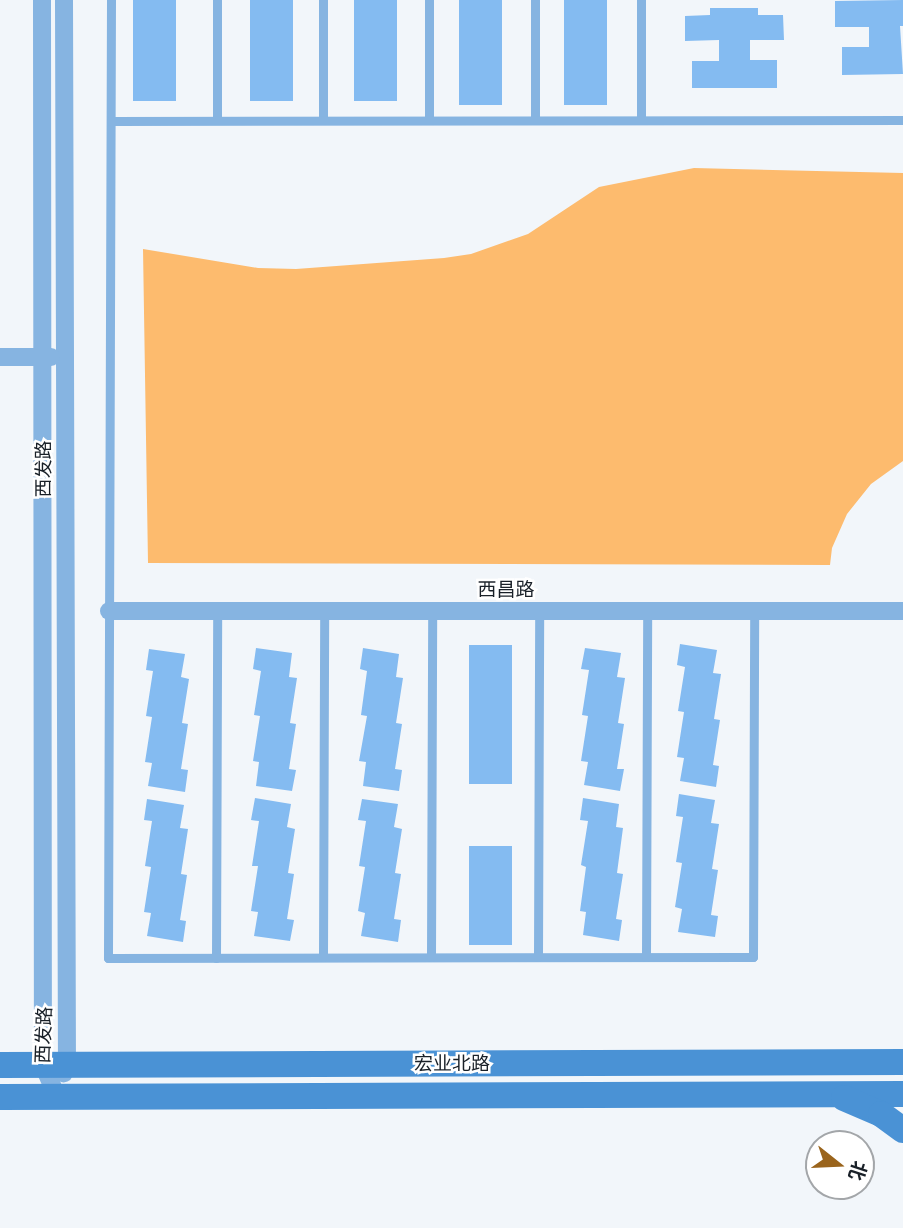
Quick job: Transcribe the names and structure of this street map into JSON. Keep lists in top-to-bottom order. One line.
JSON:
{"streets":{"main road":["宏业北路"],"street":["西发路","西昌路"]},"crossings":[["西发路","宏业北路"]],"north":"right"}
